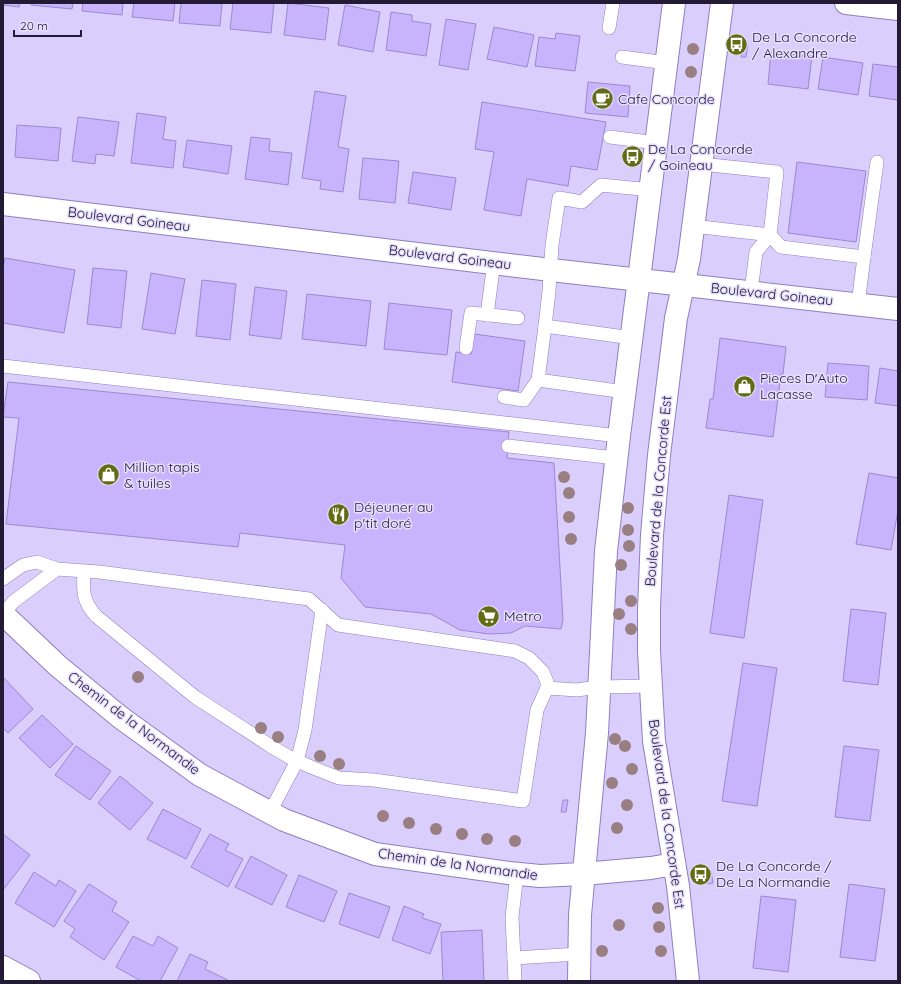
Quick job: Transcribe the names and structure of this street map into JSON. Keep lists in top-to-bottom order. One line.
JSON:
{"streets":{"street":["Boulevard Goineau","Boulevard de la Concorde Est","Chemin de la Normandie"]},"crossings":[["Boulevard Goineau","Boulevard de la Concorde Est"],["Boulevard de la Concorde Est","Chemin de la Normandie"]],"places":{"bus stop":["De La Concorde / Alexandre","De La Concorde / Goineau","De La Concorde / De La Normandie"],"cafe":["Cafe Concorde"],"shop":["Pieces D'Auto Lacasse","Million tapis & tuiles"],"restaurant":["Déjeuner au p'tit doré"],"supermarket":["Metro"]},"scale_bar":"20 m"}
